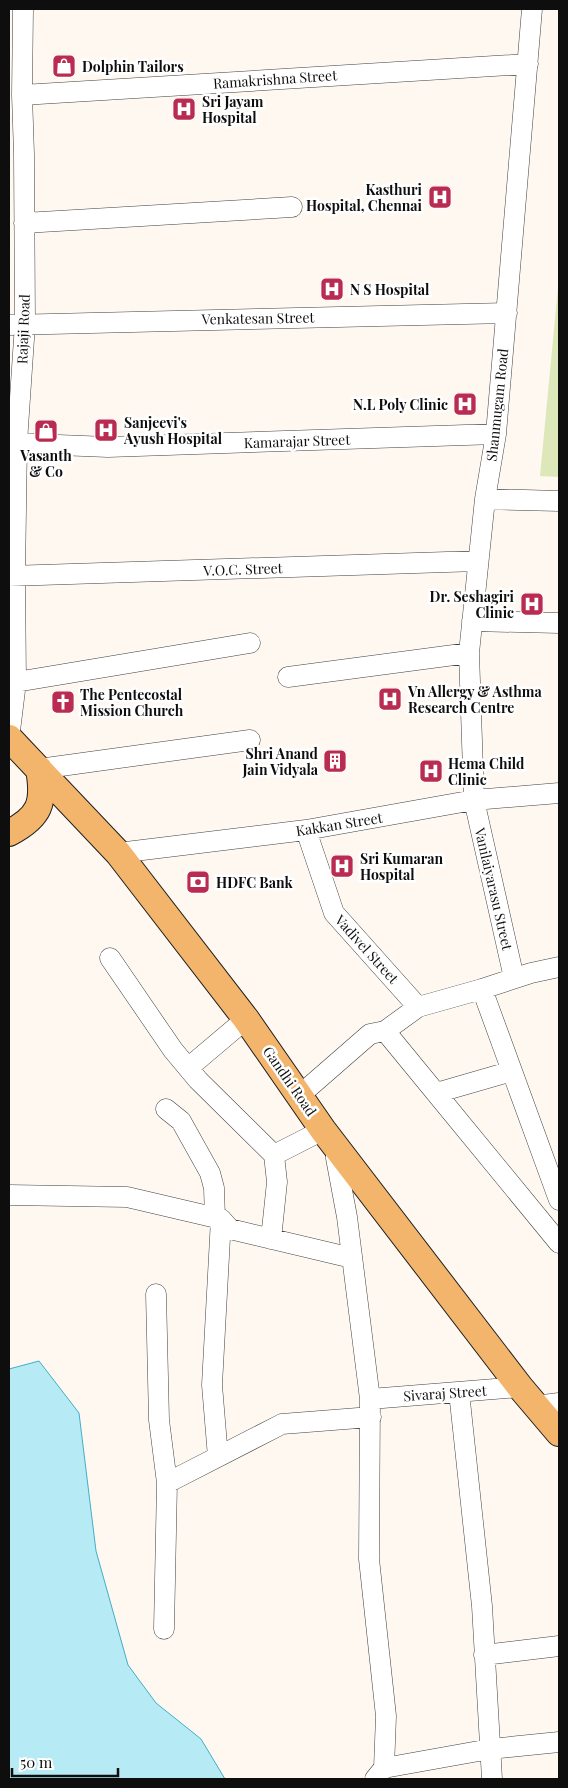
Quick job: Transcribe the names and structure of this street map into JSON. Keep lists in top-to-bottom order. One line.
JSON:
{"streets":{"main road":["Gandhi Road"],"street":["Ramakrishna Street","Venkatesan Street","Rajaji Road","Shanmugam Road","Kamarajar Street","V.O.C. Street","Kakkan Street","Vanilaiyarasu Street","Vadivel Street","Sivaraj Street"]},"crossings":[["Ramakrishna Street","Rajaji Road"],["Ramakrishna Street","Shanmugam Road"],["Venkatesan Street","Rajaji Road"],["Venkatesan Street","Shanmugam Road"],["Rajaji Road","Kamarajar Street"],["Rajaji Road","V.O.C. Street"],["Rajaji Road","Gandhi Road"],["Shanmugam Road","Kamarajar Street"],["Shanmugam Road","V.O.C. Street"],["Shanmugam Road","Kakkan Street"],["Shanmugam Road","Vanilaiyarasu Street"],["Kakkan Street","Vanilaiyarasu Street"],["Kakkan Street","Vadivel Street"],["Kakkan Street","Gandhi Road"],["Gandhi Road","Sivaraj Street"]],"places":{"shop":["Dolphin Tailors","Vasanth & Co"],"hospital":["Sri Jayam Hospital","Kasthuri Hospital, Chennai","N S Hospital","N.L Poly Clinic","Sanjeevi's Ayush Hospital","Dr. Seshagiri Clinic","Vn Allergy & Asthma Research Centre","Hema Child Clinic","Sri Kumaran Hospital"],"church":["The Pentecostal Mission Church"],"building":["Shri Anand Jain Vidyala"],"bank":["HDFC Bank"]},"scale_bar":"50 m"}
